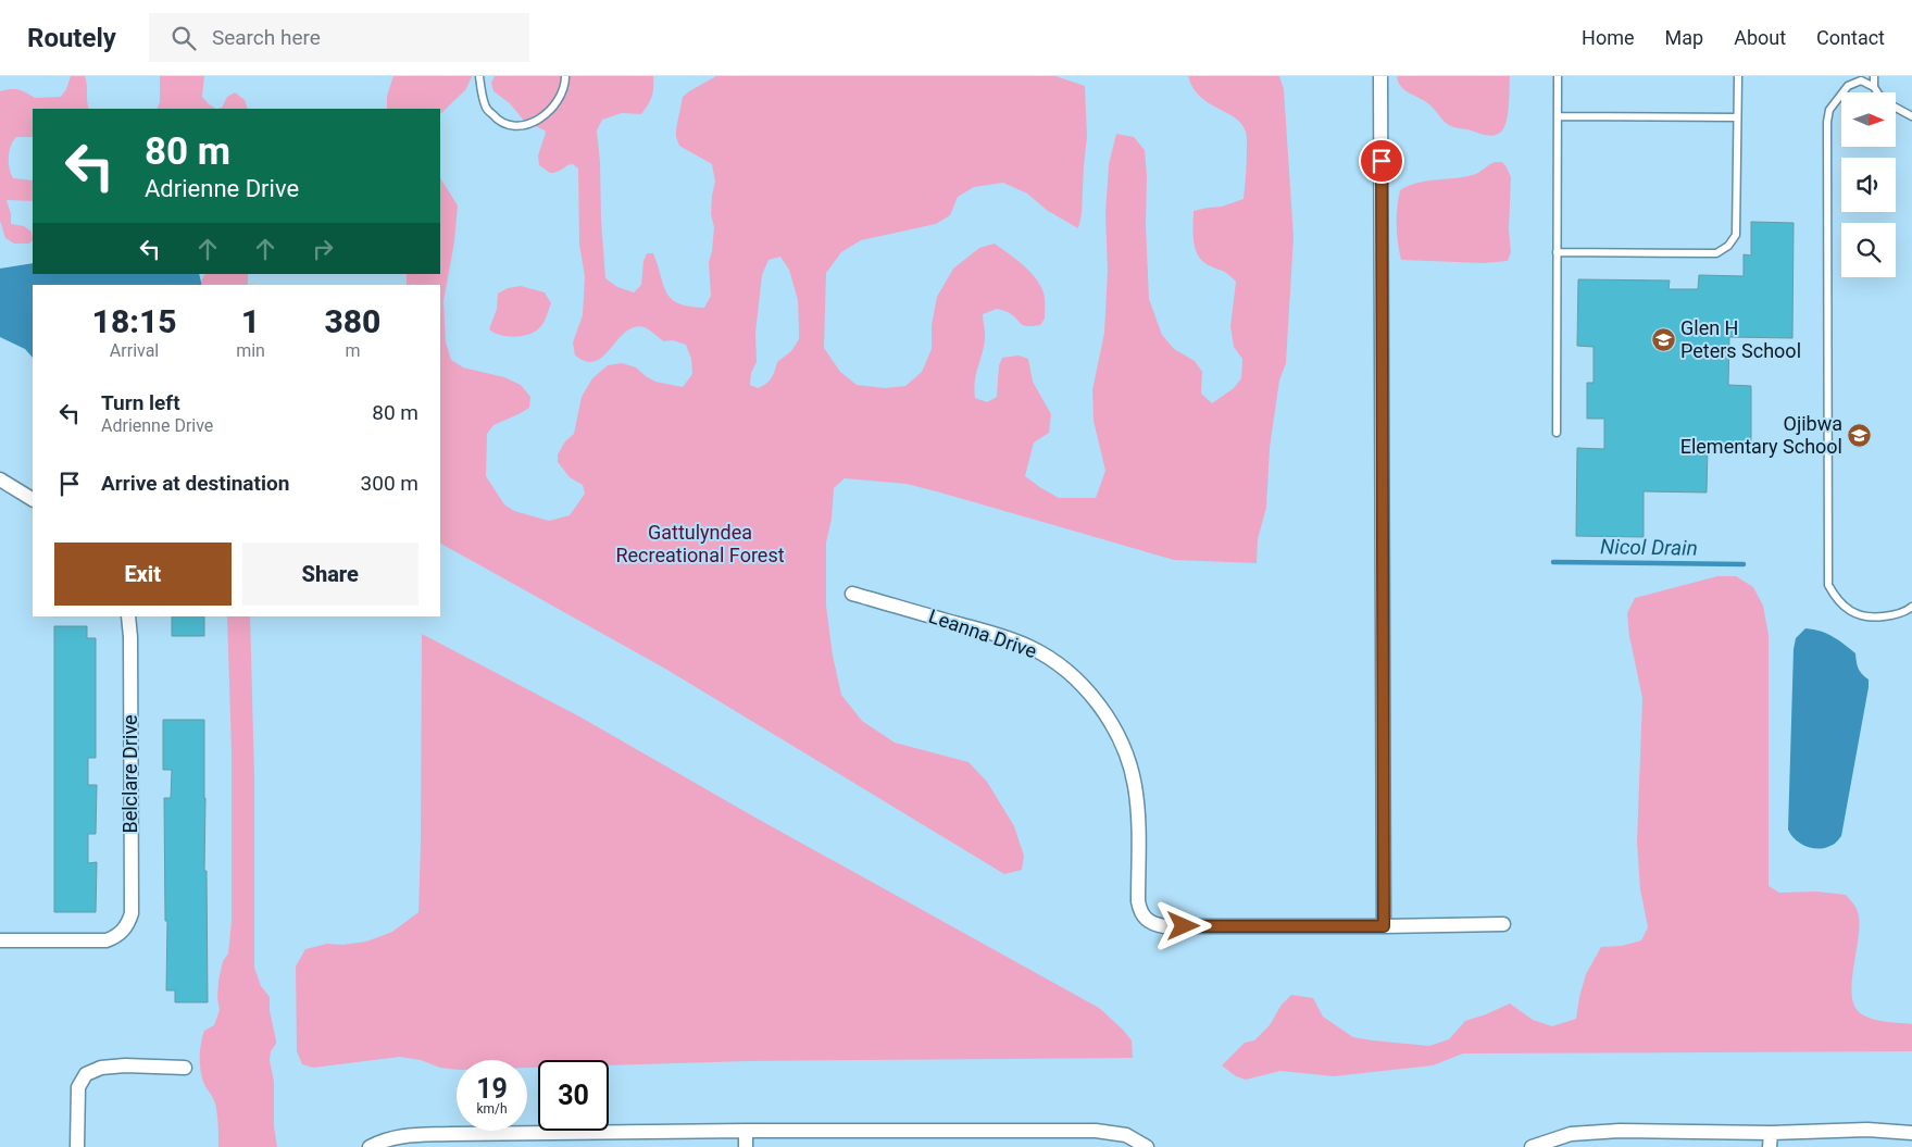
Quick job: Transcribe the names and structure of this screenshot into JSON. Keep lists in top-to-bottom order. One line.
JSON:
{"streets":{"street":["Leanna Drive","Belclare Drive"]},"water":["Nicol Drain"],"parks":["Gattulyndea Recreational Forest"],"places":{"school or university":["Glen H Peters School","Ojibwa Elementary School"]},"north":"right","page":{"header":"Routely","search":"Search here","nav":["Home","Map","About","Contact"],"turn":["80 m","Adrienne Drive"],"eta":["18:15","Arrival","1","min","380","m"],"list":[{"name":"Turn left","note":"Adrienne Drive","value":"80 m"},{"name":"Arrive at destination","value":"300 m"}],"buttons":["Exit","Share"],"speed":"19 km/h","limit":"30"}}
